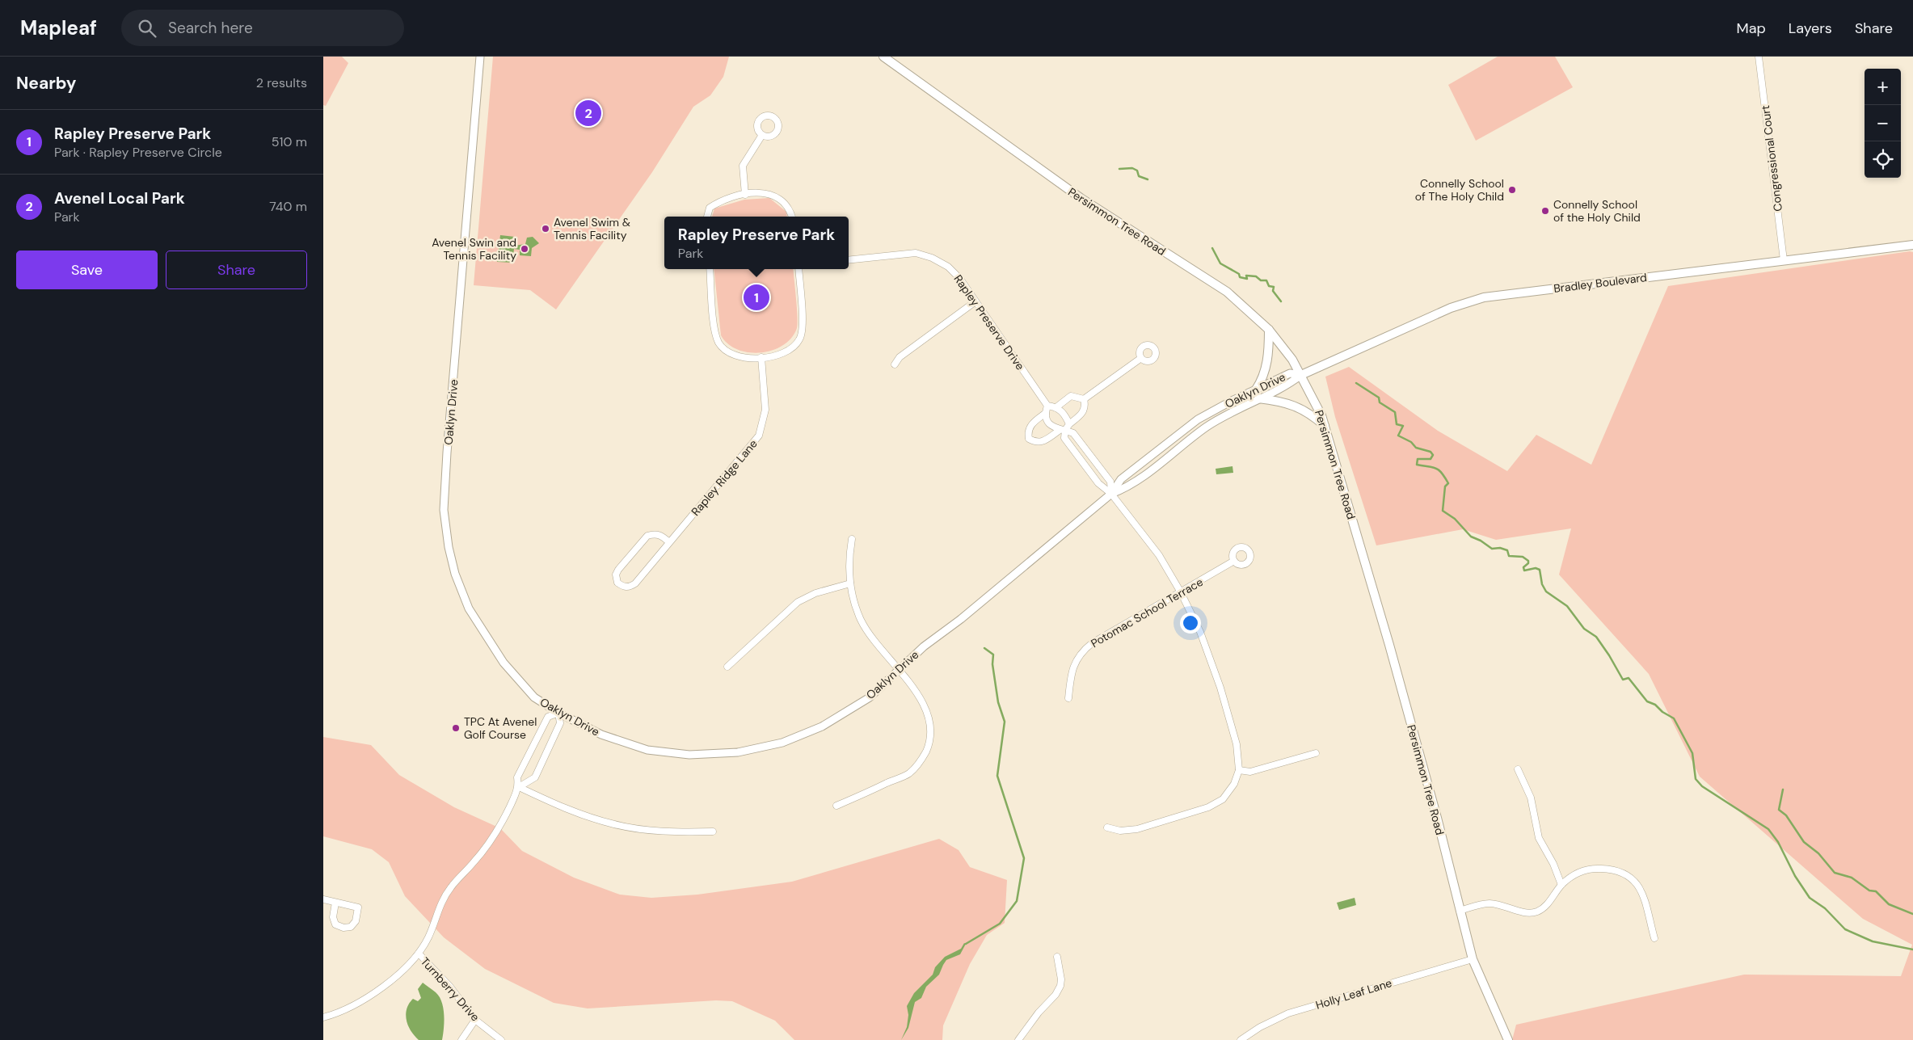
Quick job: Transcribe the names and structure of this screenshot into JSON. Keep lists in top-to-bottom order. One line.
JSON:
{"streets":{"main road":["Persimmon Tree Road","Bradley Boulevard"],"street":["Congressional Court","Rapley Preserve Drive","Oaklyn Drive","Rapley Ridge Lane","Potomac School Terrace","Turnberry Drive","Holly Leaf Lane"]},"crossings":[["Congressional Court","Bradley Boulevard"],["Persimmon Tree Road","Bradley Boulevard"],["Persimmon Tree Road","Oaklyn Drive"],["Persimmon Tree Road","Holly Leaf Lane"],["Bradley Boulevard","Oaklyn Drive"]],"places":["Connelly School of The Holy Child","Connelly School of the Holy Child","Avenel Swim & Tennis Facility","Avenel Swin and Tennis Facility","TPC At Avenel Golf Course"],"page":{"header":"Mapleaf","search":"Search here","nav":["Map","Layers","Share"],"heading":["Nearby","2 results"],"map_buttons":["+","−"],"pins":["2","1"],"list":[{"mark":"1","name":"Rapley Preserve Park","note":"Park · Rapley Preserve Circle","value":"510 m"},{"mark":"2","name":"Avenel Local Park","note":"Park","value":"740 m"}],"popup":["Rapley Preserve Park","Park"],"buttons":["Save","Share"]}}
